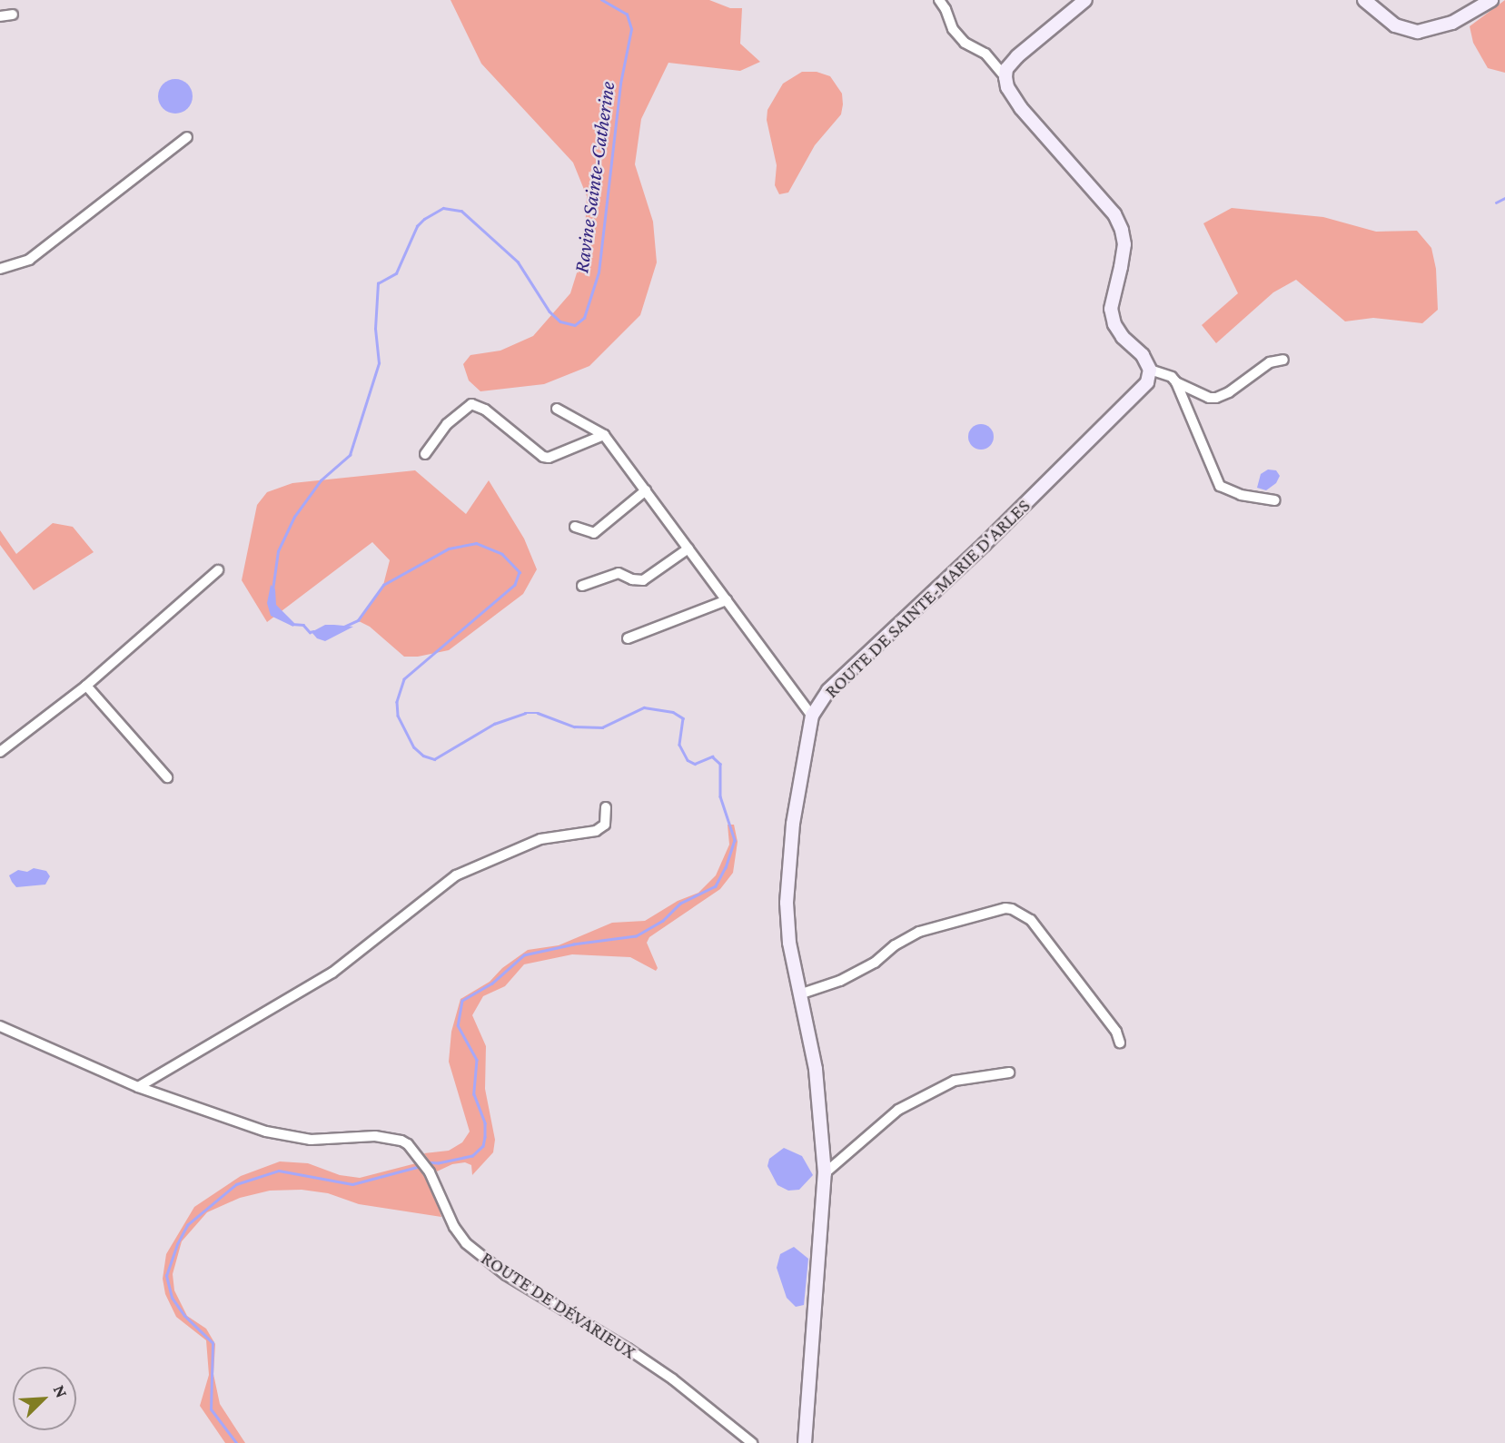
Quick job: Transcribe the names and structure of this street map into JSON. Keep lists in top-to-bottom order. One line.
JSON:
{"streets":{"main road":["ROUTE DE SAINTE-MARIE D'ARLES"],"street":["ROUTE DE DÉVARIEUX"]},"water":["Ravine Sainte-Catherine"],"north":"top right"}
